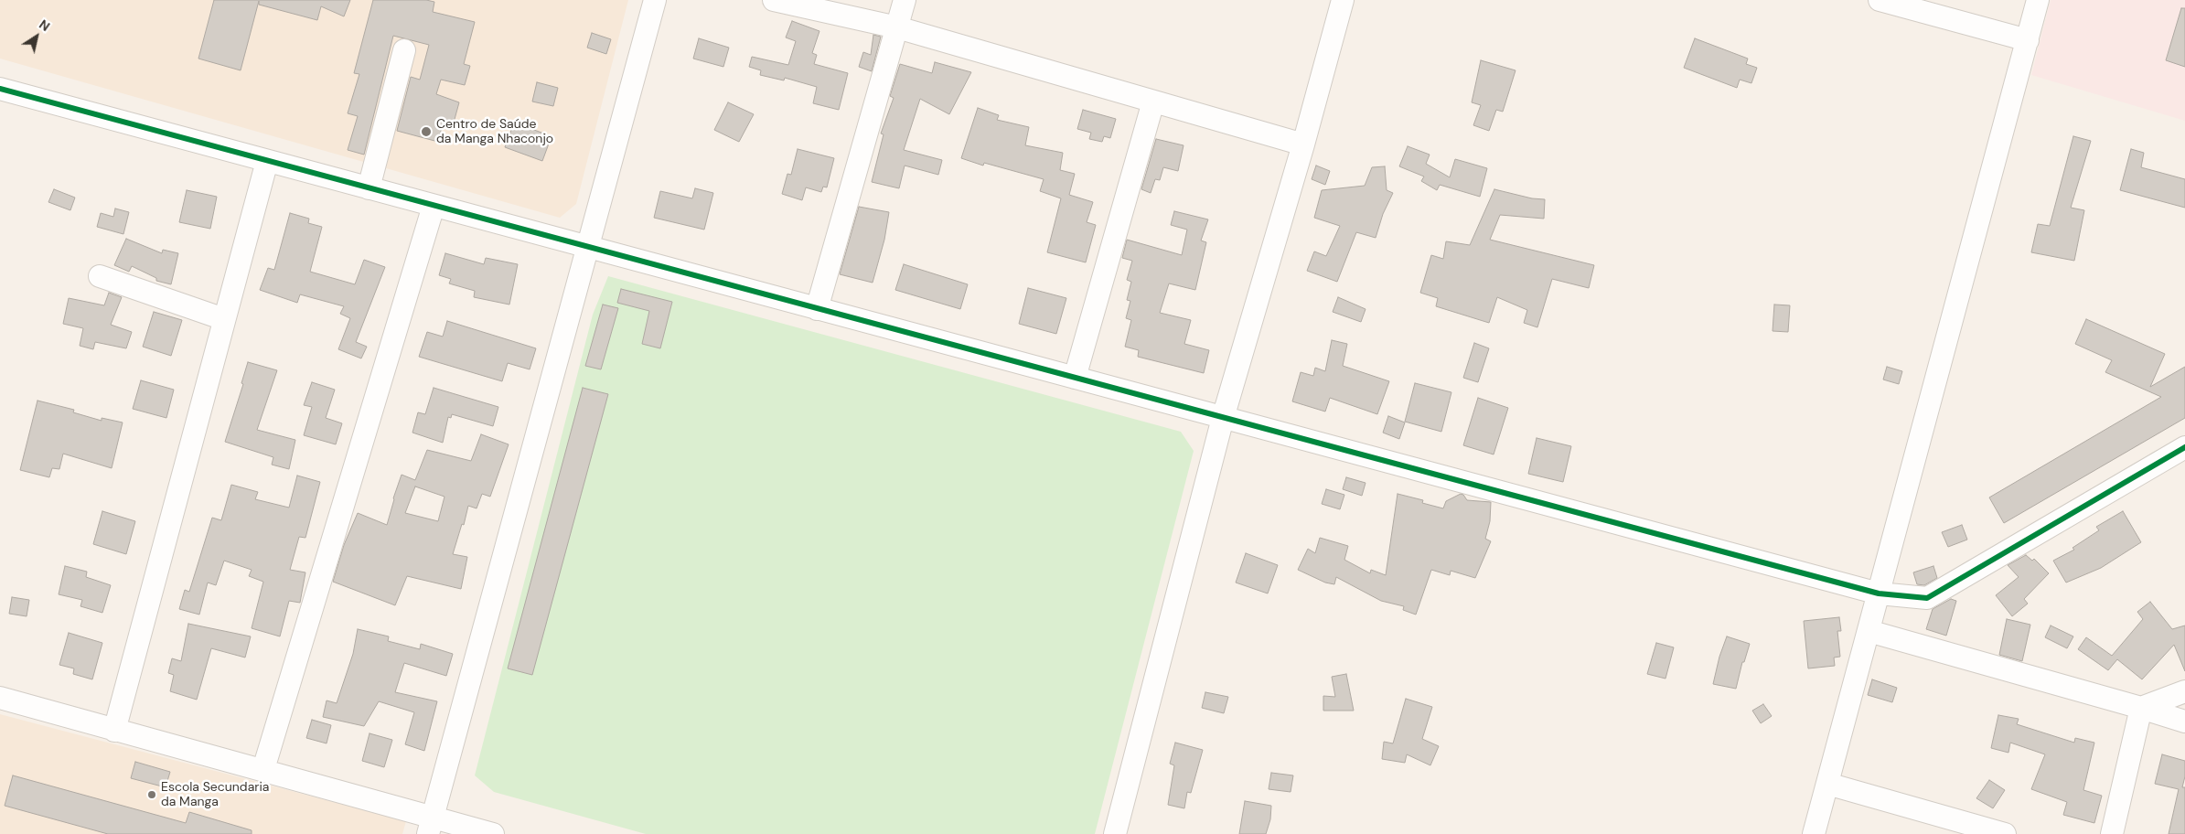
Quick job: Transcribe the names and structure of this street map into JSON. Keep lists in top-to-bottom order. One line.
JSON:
{"places":["Centro de Saúde da Manga Nhaconjo","Escola Secundaria da Manga"],"north":"top right"}
